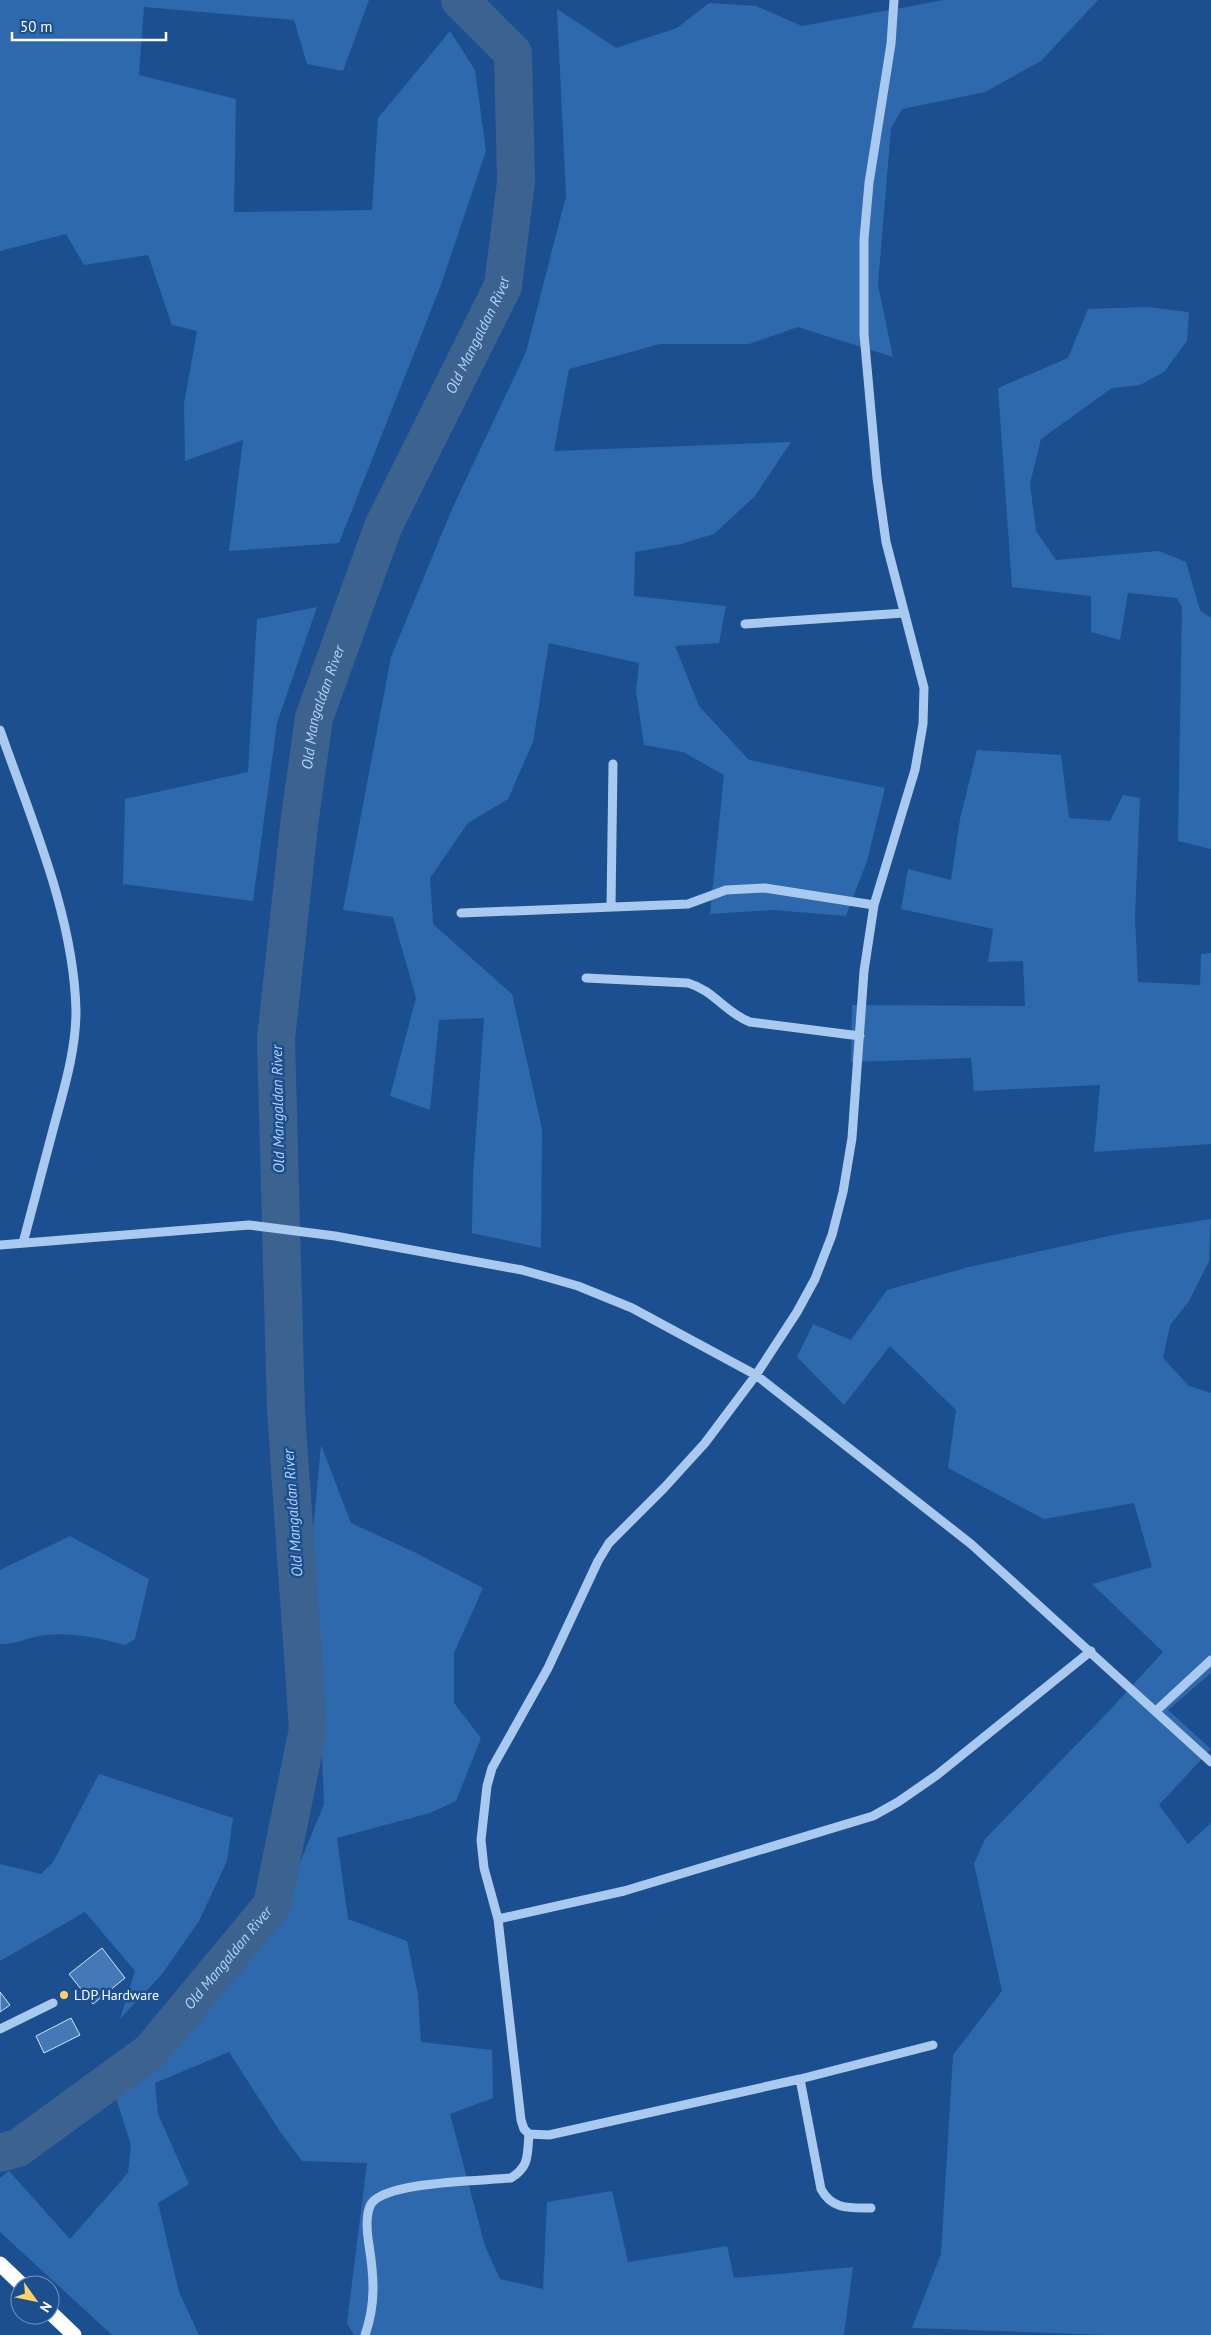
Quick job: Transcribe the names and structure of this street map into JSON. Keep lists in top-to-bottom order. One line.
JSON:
{"water":["Old Mangaldan River"],"places":["LDP Hardware"],"scale_bar":"50 m","north":"bottom right"}
